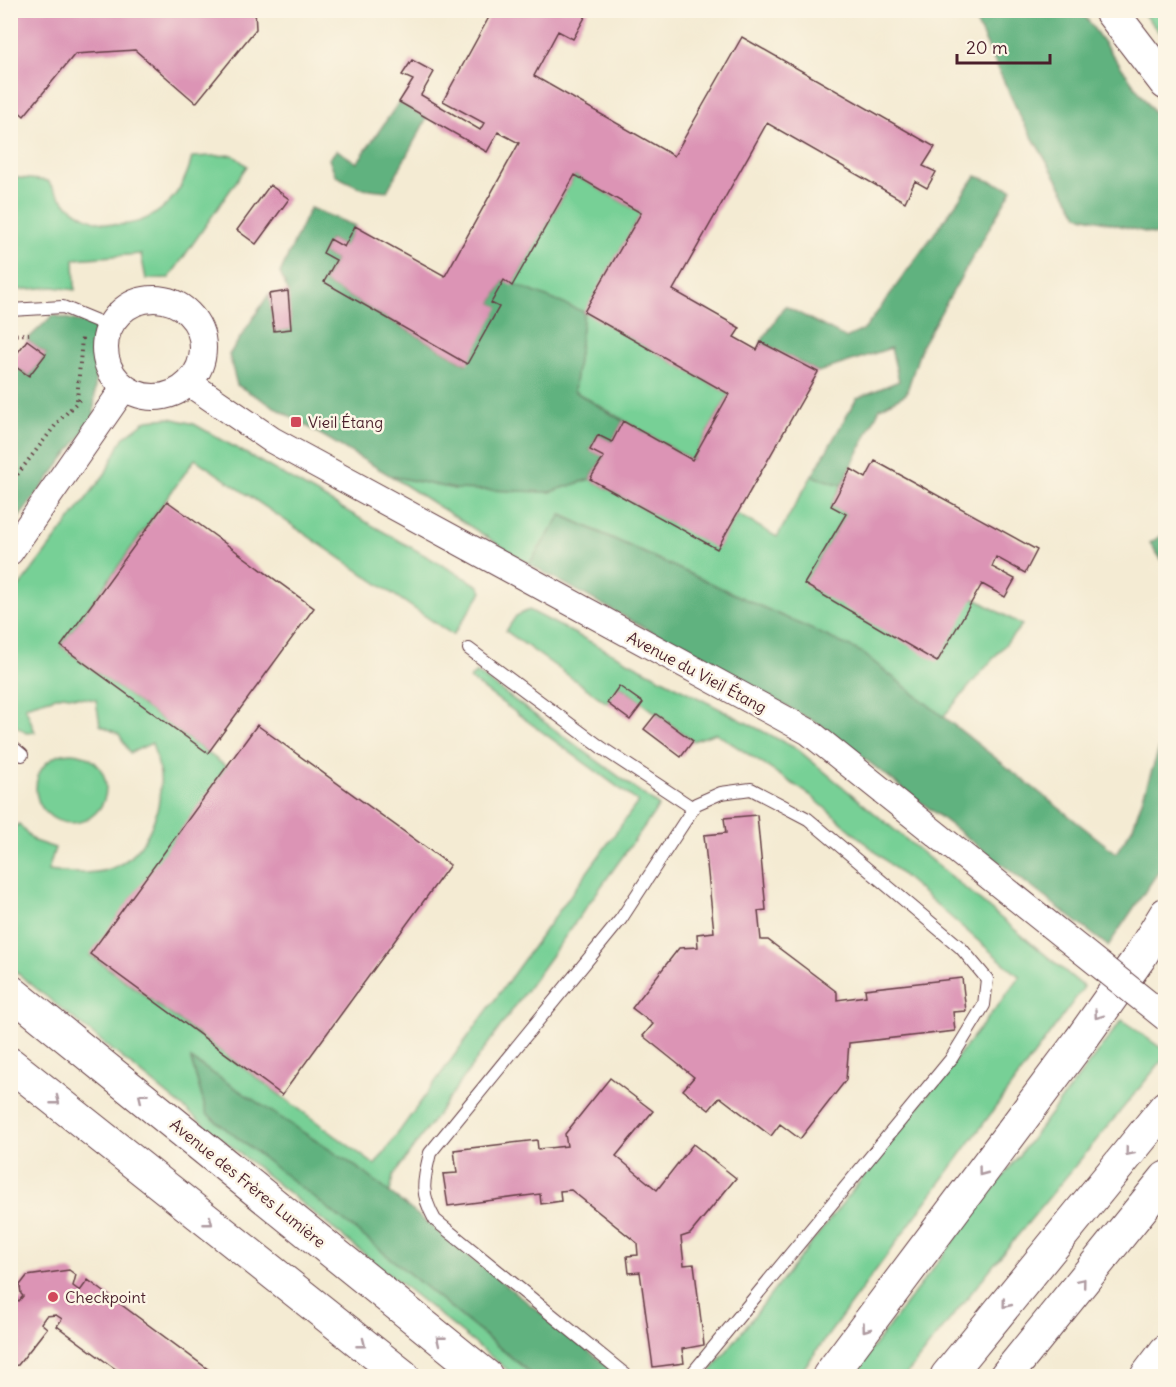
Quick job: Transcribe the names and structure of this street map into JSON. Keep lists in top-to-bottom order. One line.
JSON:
{"streets":{"main road":["Avenue des Frères Lumière"],"street":["Avenue du Vieil Étang"]},"places":{"transit":["Vieil Étang"],"other":["Checkpoint"]},"scale_bar":"20 m"}
